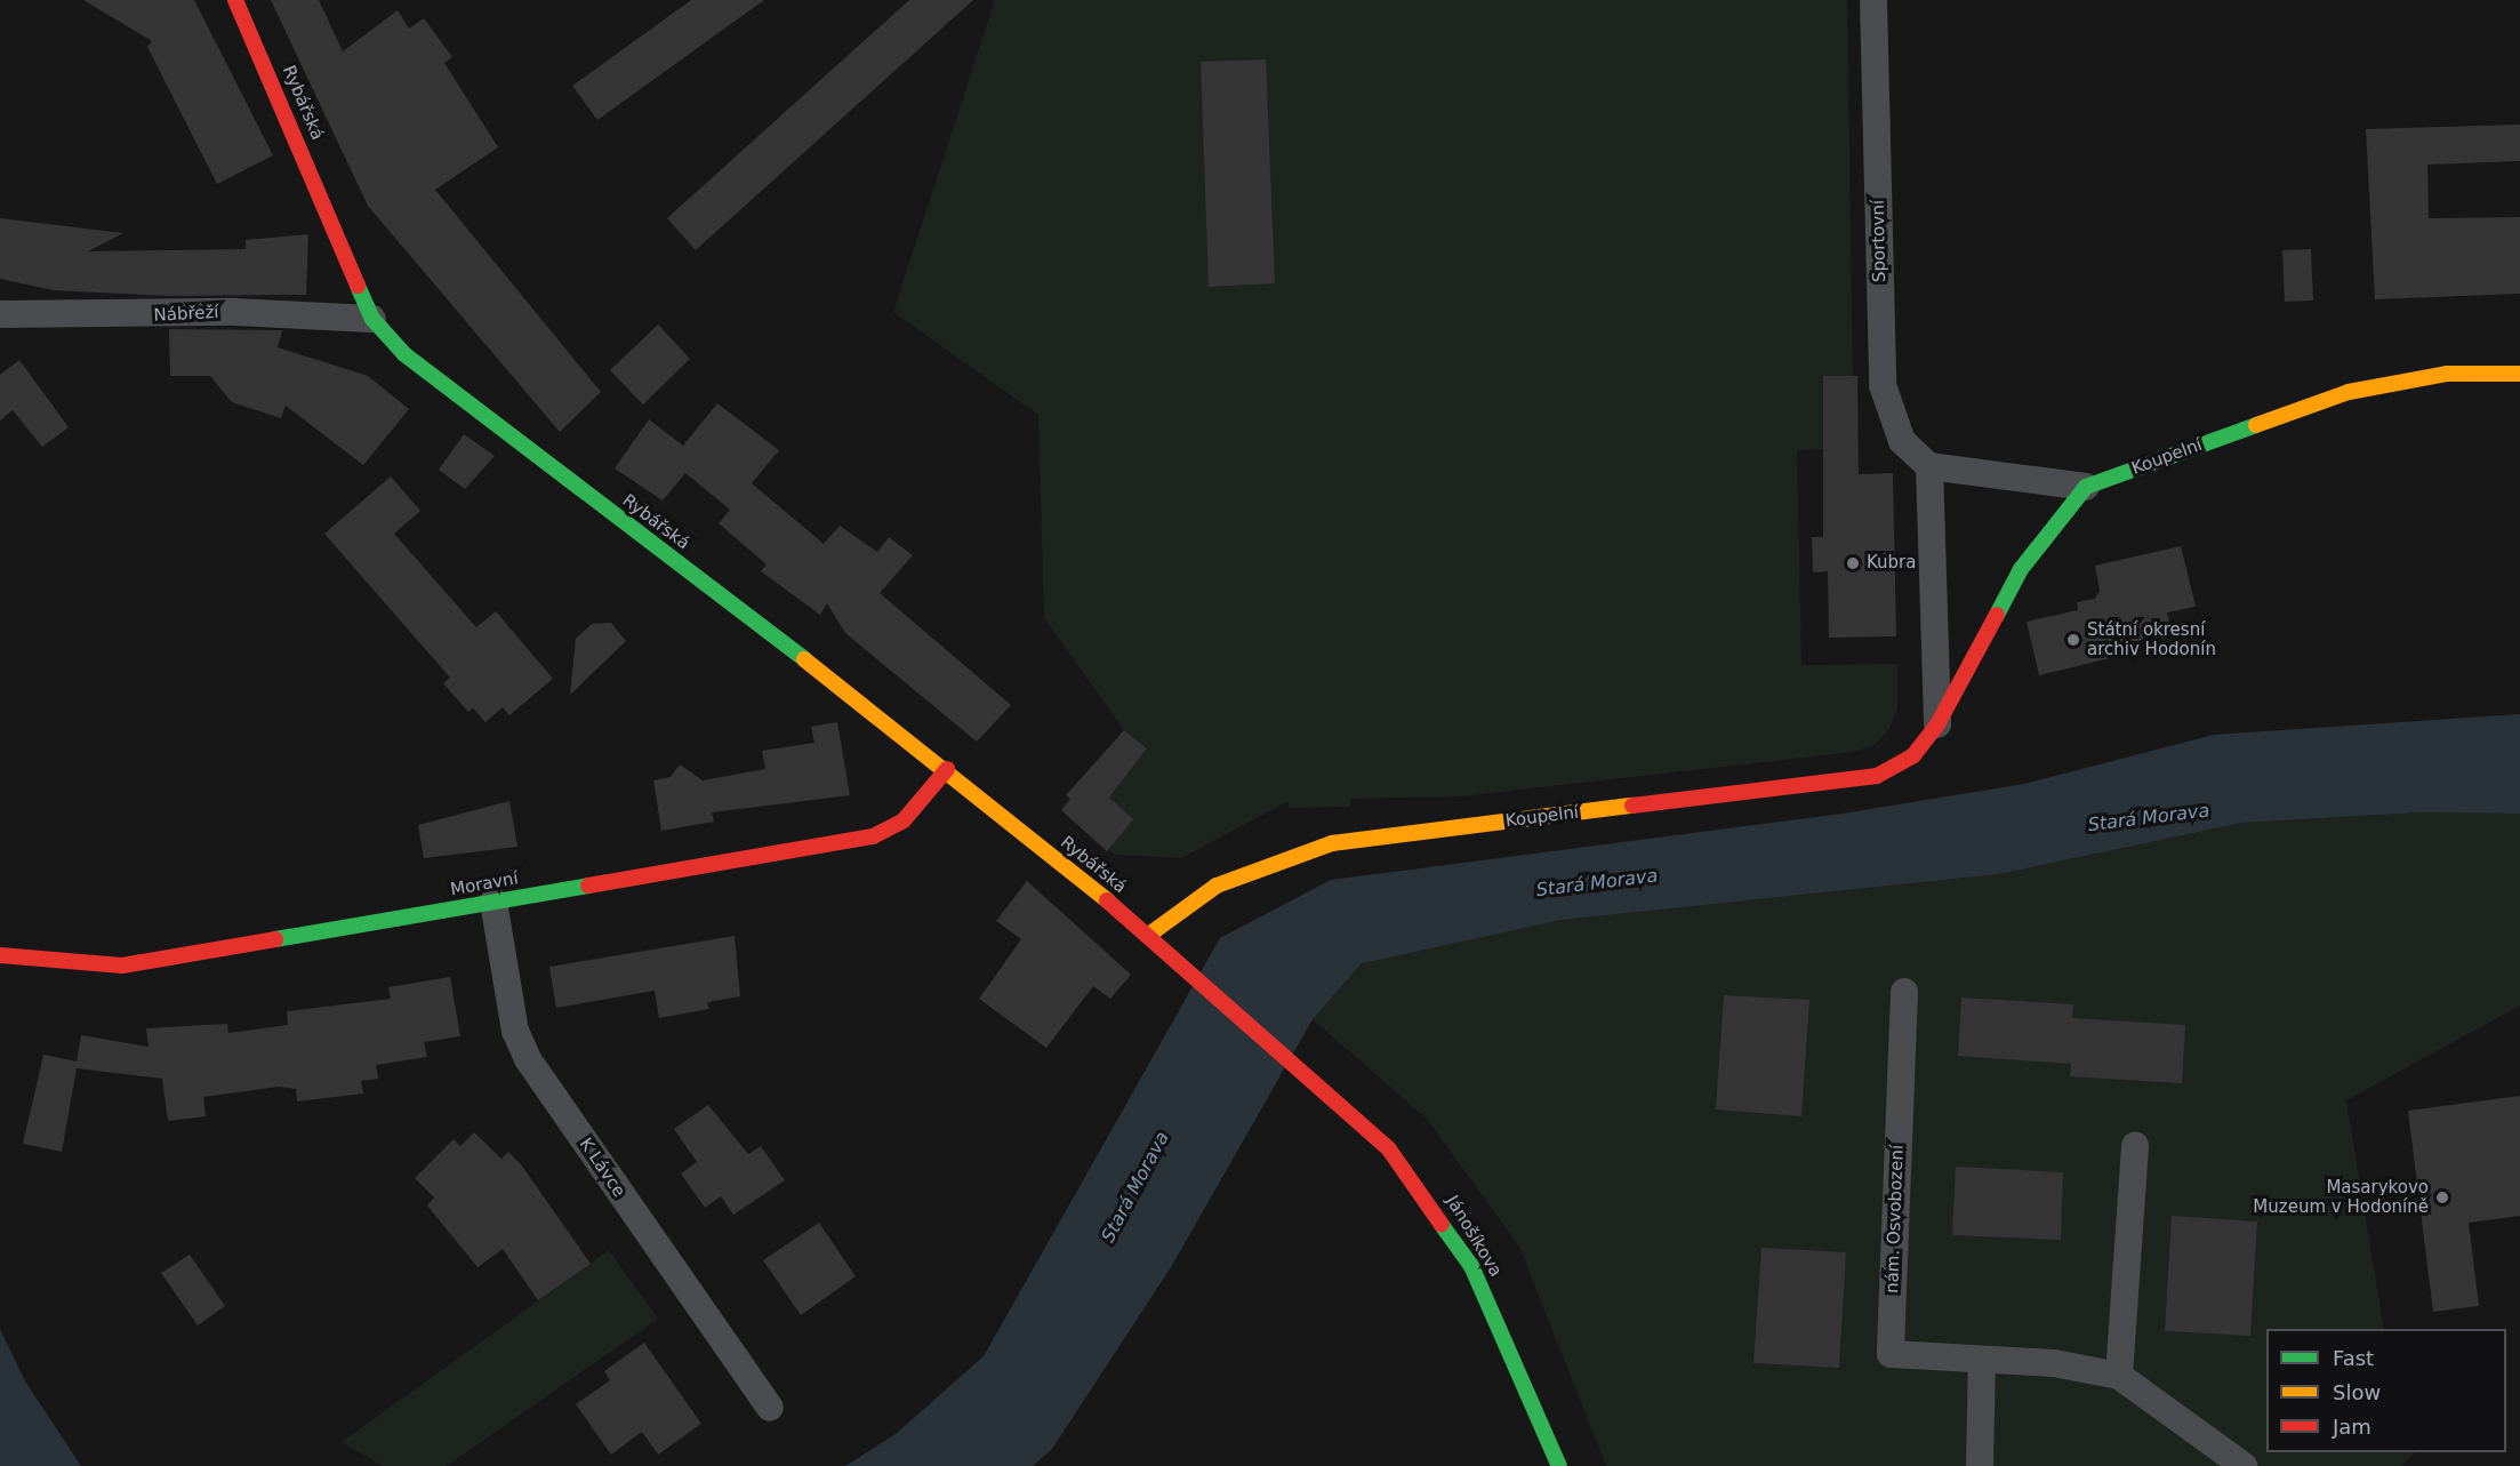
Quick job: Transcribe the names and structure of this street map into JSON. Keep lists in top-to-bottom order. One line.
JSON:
{"streets":{"street":["Rybářská","Sportovní","Nábřeží","Koupelní","Moravní","K Lávce","nám. Osvobození","Jánošíkova"]},"crossings":[["Rybářská","Nábřeží"],["Rybářská","Koupelní"],["Rybářská","Moravní"],["Rybářská","Jánošíkova"],["Moravní","K Lávce"]],"water":["Stará Morava"],"places":["Kubra","Státní okresní archiv Hodonín","Masarykovo Muzeum v Hodoníně"],"legend":["Fast","Slow","Jam"]}
